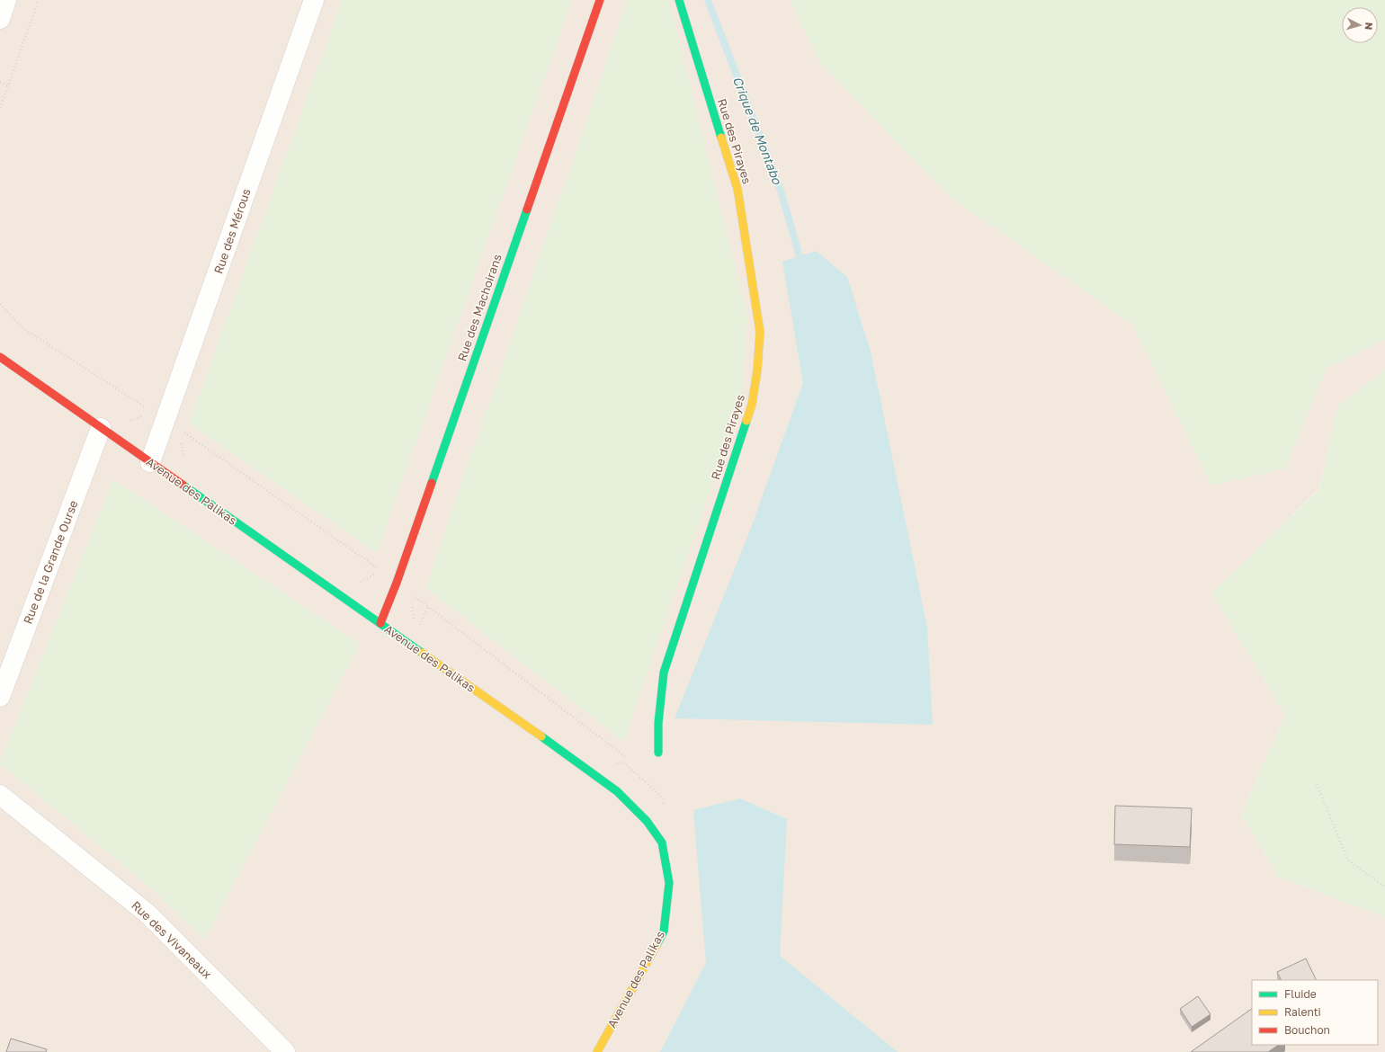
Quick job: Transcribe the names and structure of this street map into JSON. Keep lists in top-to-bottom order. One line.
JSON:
{"streets":{"street":["Rue des Pirayes","Rue des Mérous","Rue des Machoirans","Avenue des Palikas","Rue de la Grande Ourse","Rue des Vivaneaux"]},"crossings":[["Rue des Mérous","Avenue des Palikas"],["Rue des Machoirans","Avenue des Palikas"],["Avenue des Palikas","Rue de la Grande Ourse"]],"water":["Crique de Montabo"],"legend":["Fluide","Ralenti","Bouchon"],"north":"right"}
